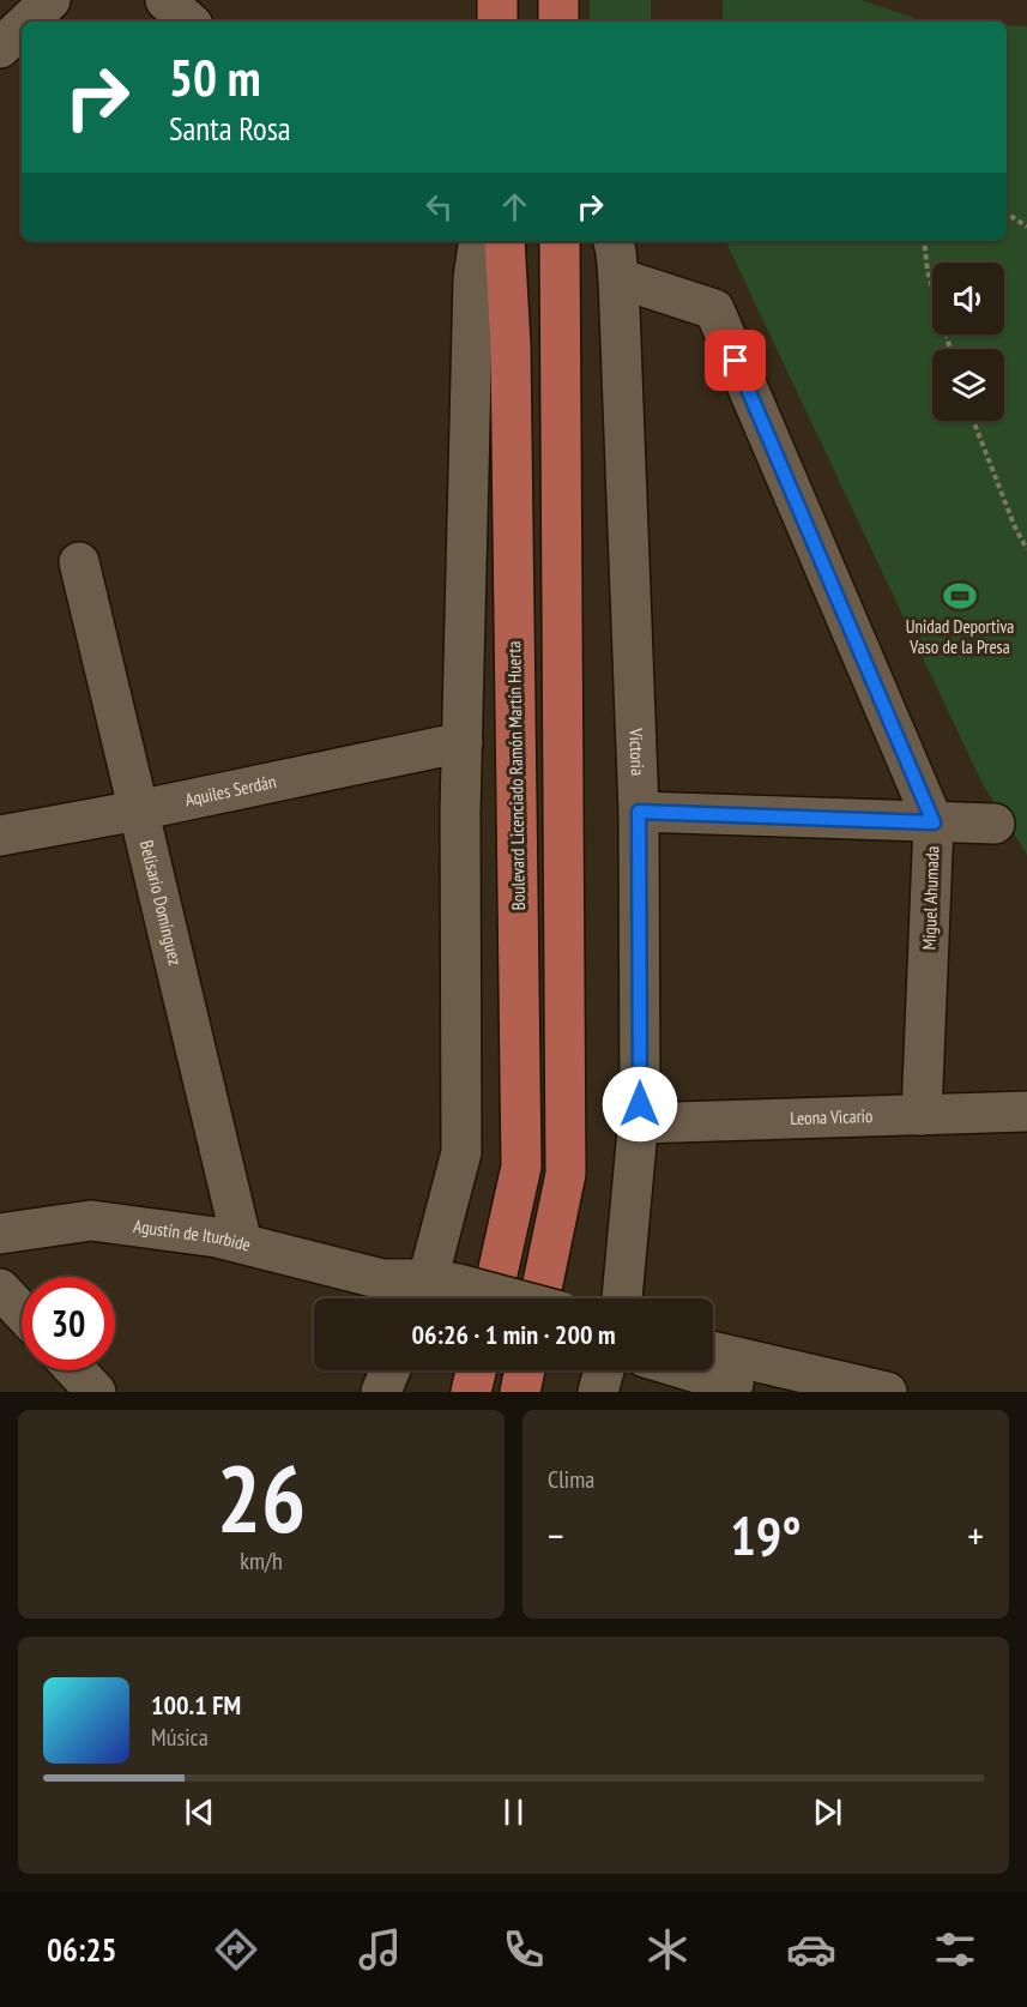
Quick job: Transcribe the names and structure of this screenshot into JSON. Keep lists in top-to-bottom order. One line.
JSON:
{"streets":{"main road":["Boulevard Licenciado Ramón Martín Huerta"],"street":["Victoria","Aquiles Serdán","Miguel Ahumada","Belisario Domínguez","Leona Vicario","Agustín de Iturbide"]},"crossings":[["Victoria","Miguel Ahumada"],["Victoria","Leona Vicario"],["Aquiles Serdán","Belisario Domínguez"],["Miguel Ahumada","Leona Vicario"],["Belisario Domínguez","Agustín de Iturbide"]],"places":{"sports":["Unidad Deportiva Vaso de la Presa"]},"page":{"turn":["50 m","Santa Rosa"],"limit":"30","trip":"06:26 · 1 min · 200 m","tile":[["26","km/h"],"Clima"],"heat":["−","19°","+"],"song":["100.1 FM","Música"],"tabs":"06:25"}}
